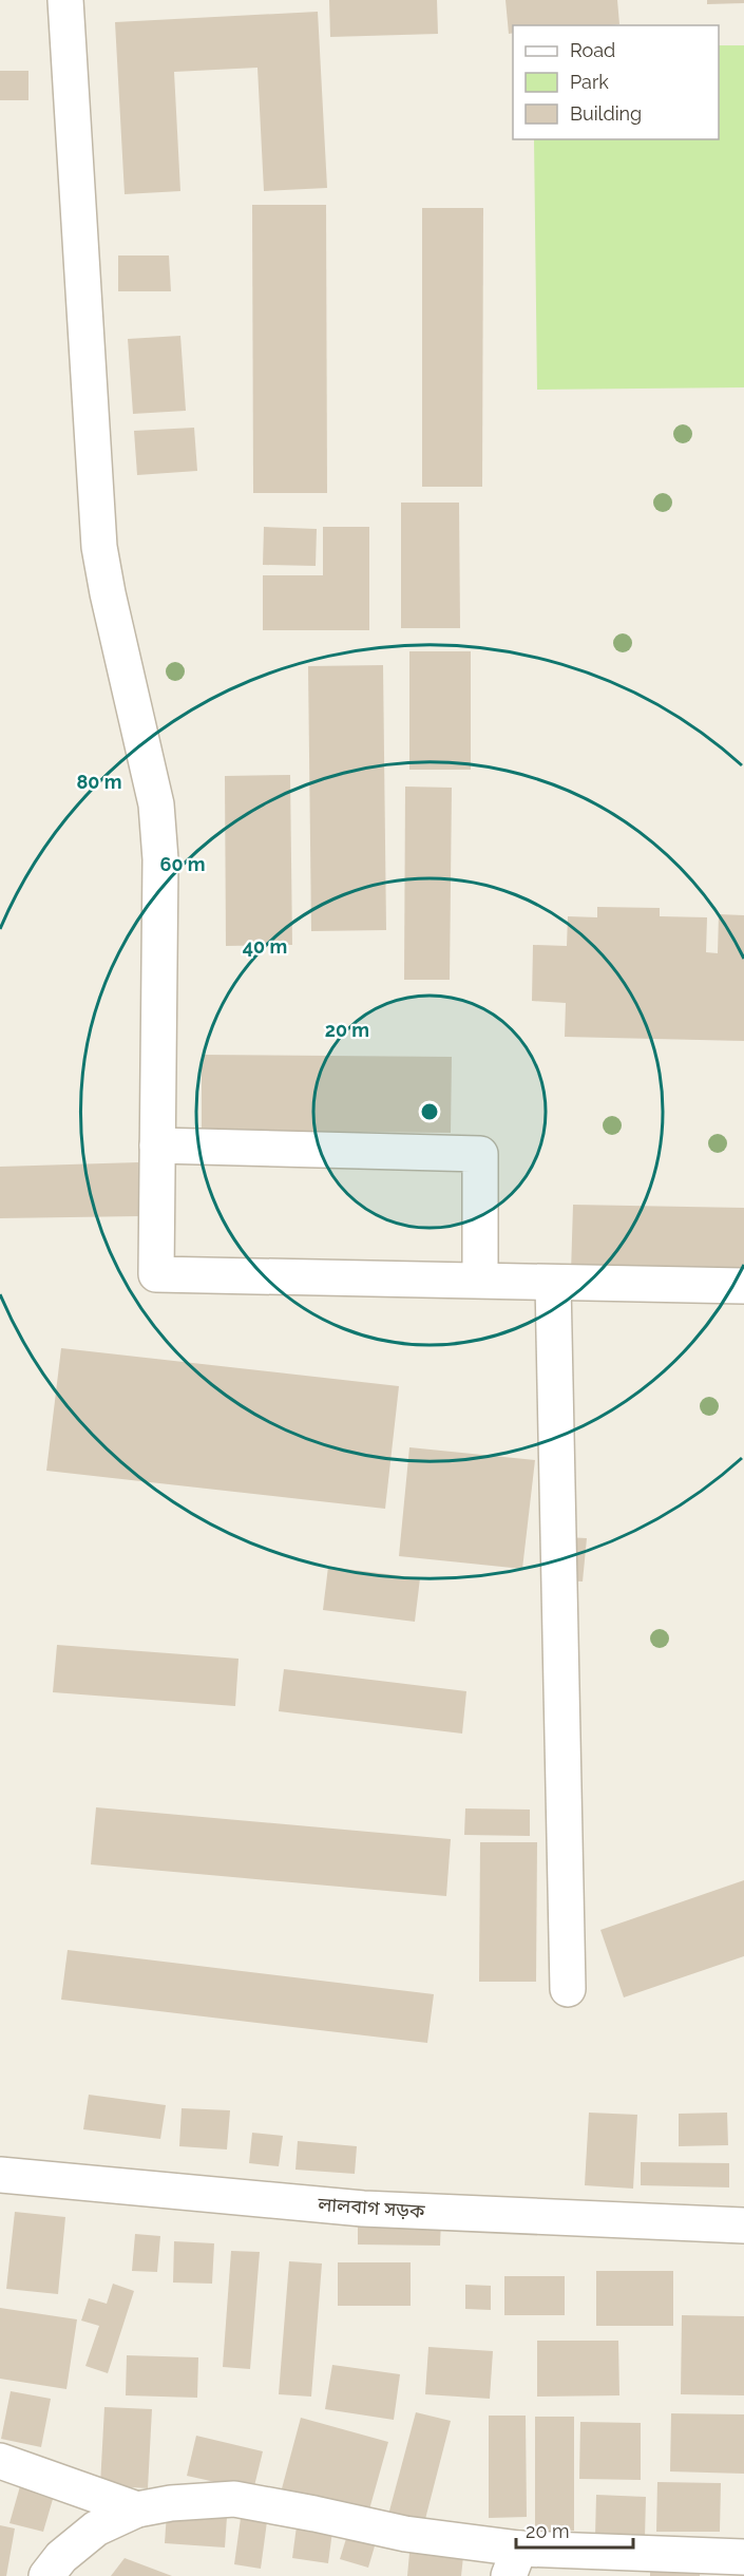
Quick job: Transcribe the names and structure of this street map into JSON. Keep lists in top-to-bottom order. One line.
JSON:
{"streets":{"street":["লালবাগ সড়ক"]},"legend":["Road","Park","Building"],"scale_bar":"20 m","rings":["80 m","60 m","40 m","20 m"]}
